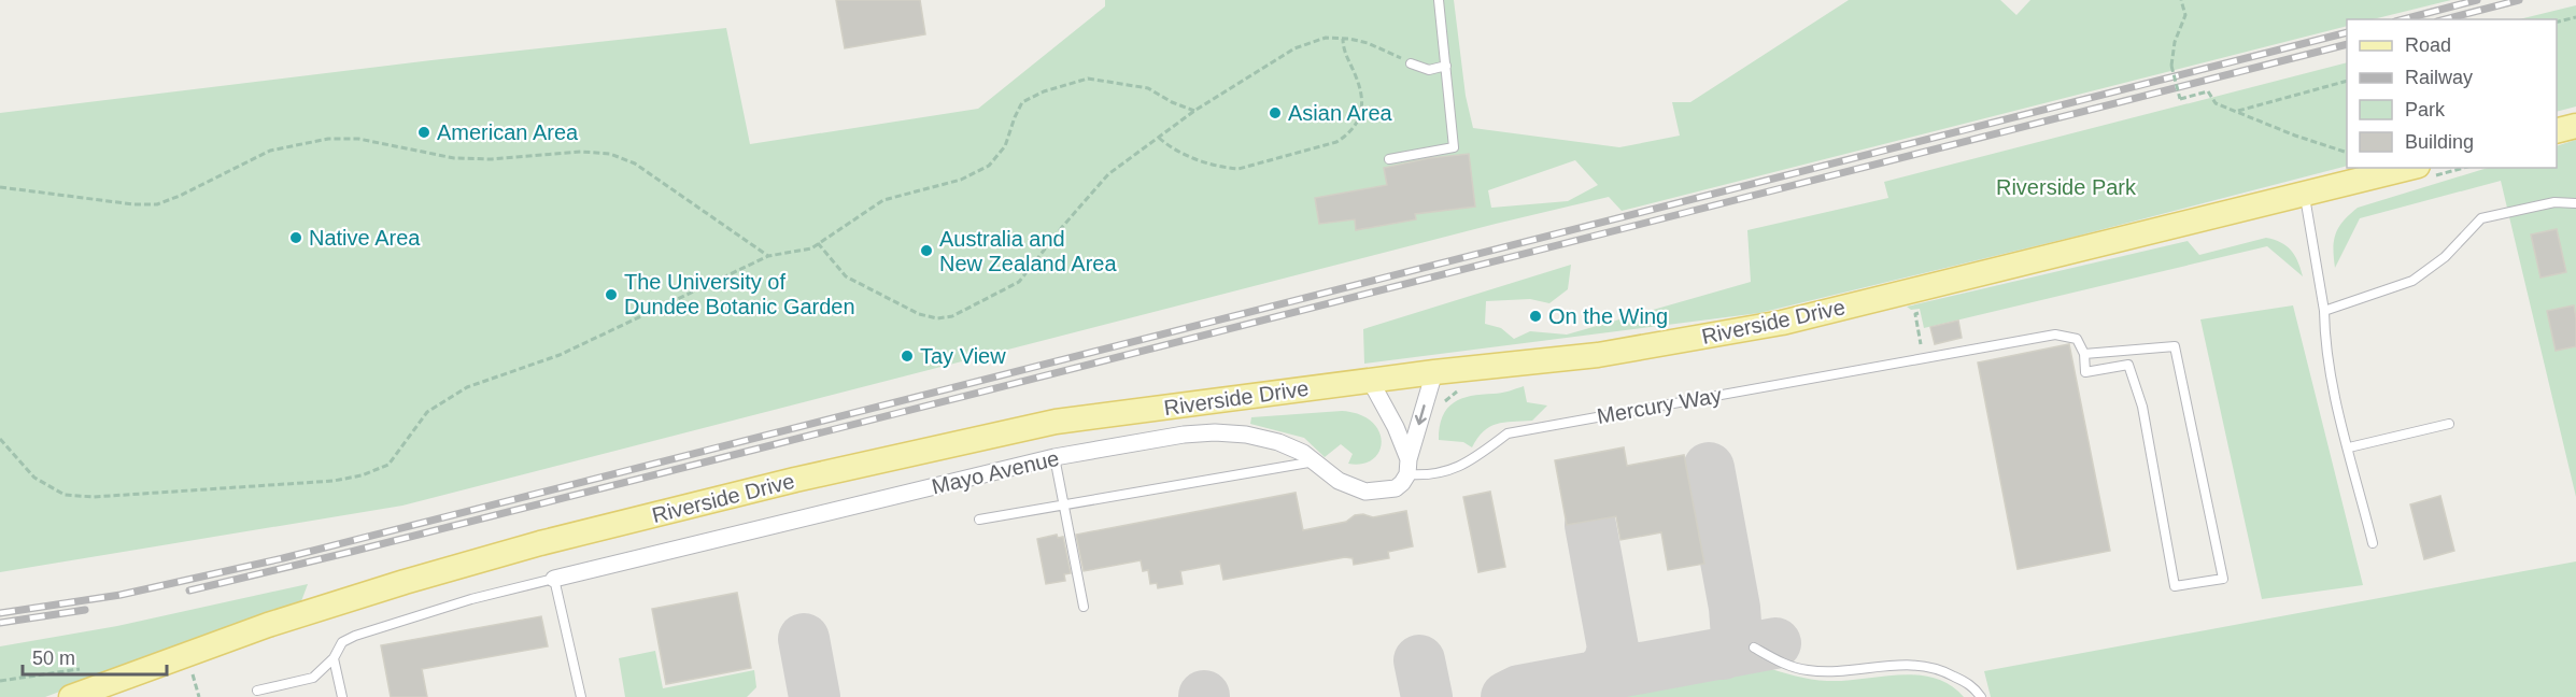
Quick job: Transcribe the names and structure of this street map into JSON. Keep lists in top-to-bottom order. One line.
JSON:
{"streets":{"main road":["Riverside Drive"],"street":["Mayo Avenue"],"lane":["Mercury Way"]},"crossings":[["Mercury Way","Mayo Avenue"]],"parks":["Riverside Park"],"places":["Asian Area","American Area","Native Area","Australia and New Zealand Area","The University of Dundee Botanic Garden","On the Wing","Tay View"],"legend":["Road","Railway","Park","Building"],"scale_bar":"50 m"}
